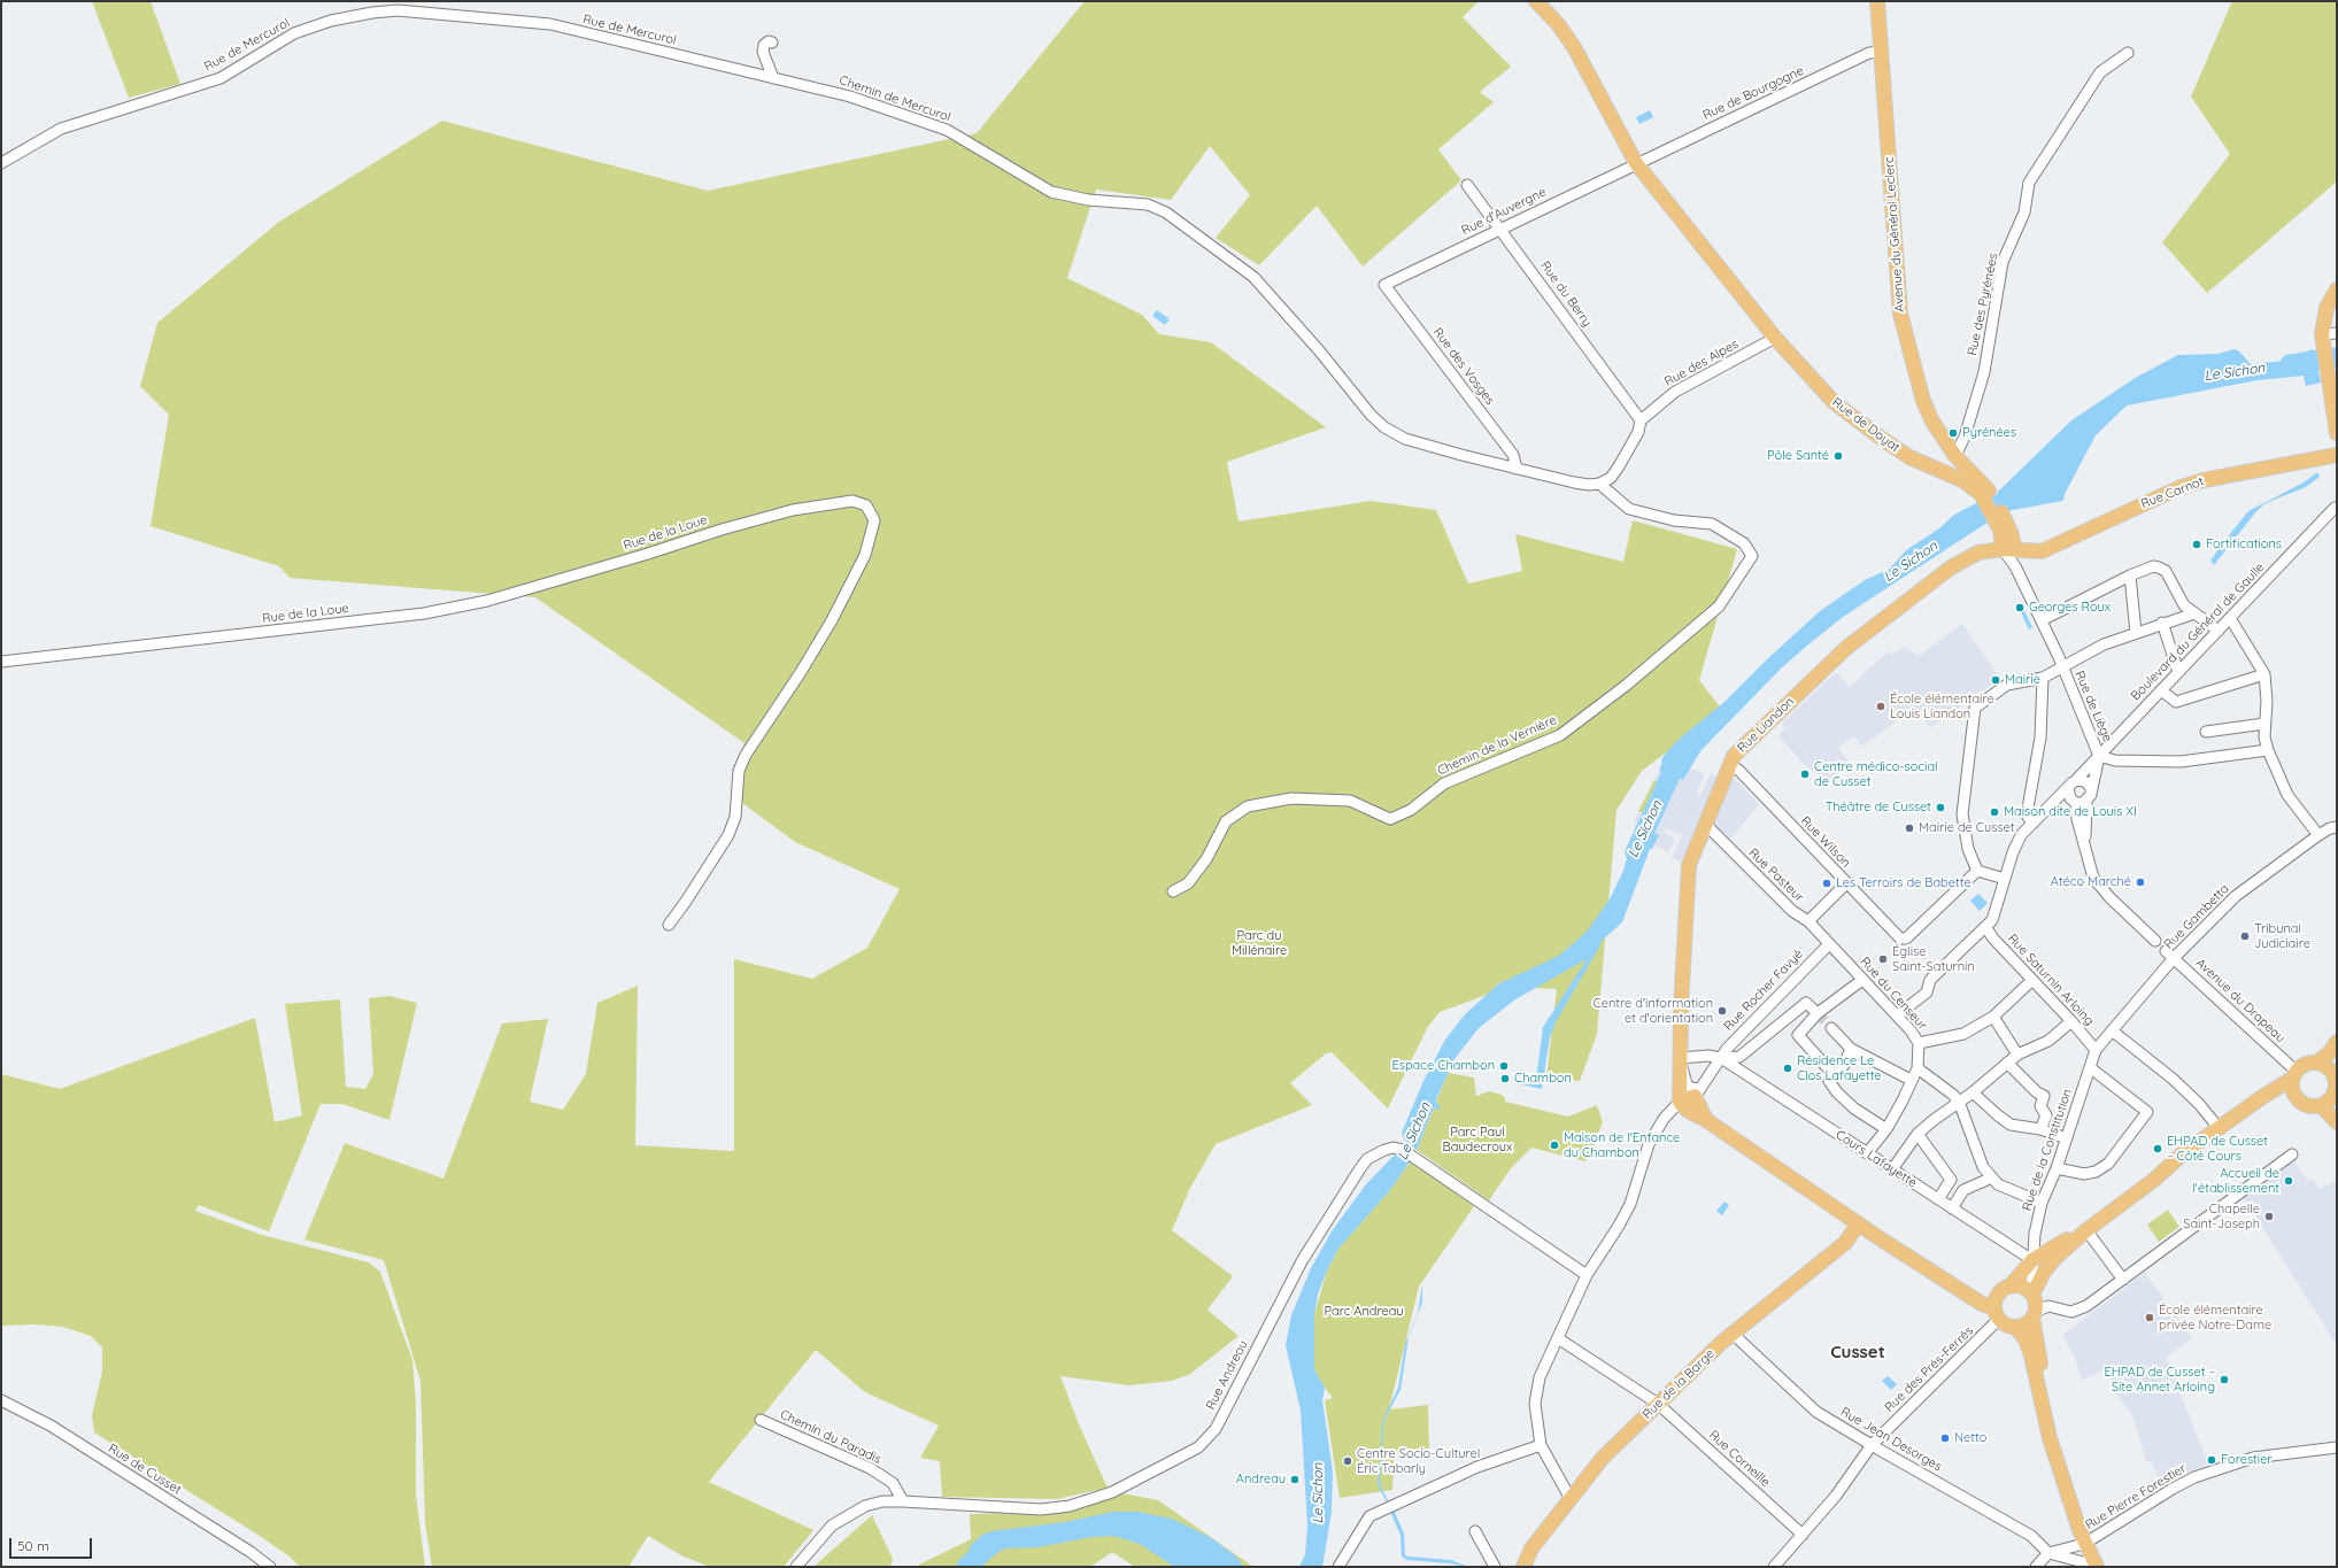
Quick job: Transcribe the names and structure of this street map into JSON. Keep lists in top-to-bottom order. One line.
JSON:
{"streets":{"main road":["Avenue du Général Leclerc","Rue de Doyat","Rue Carnot","Rue Liandon","Rue de la Barge"],"street":["Rue de Mercurol","Rue de Bourgogne","Chemin de Mercurol","Rue d'Auvergne","Rue du Berry","Rue des Pyrénées","Rue des Alpes","Rue des Vosges","Rue de la Loue","Boulevard du Général de Gaulle","Rue de Liège","Chemin de la Vernière","Rue Wilson","Rue Pasteur","Rue Gambetta","Rue Saturnin Arloing","Rue Rocher Favyé","Rue du Censeur","Avenue du Drapeau","Rue de la Constitution","Cours Lafayette","Rue des Prés-Ferrés","Rue Andreau","Chemin du Paradis","Rue Jean Desorges","Rue Corneille","Rue de Cusset","Rue Pierre Forestier"]},"crossings":[["Rue de Mercurol","Chemin de Mercurol"],["Rue de Bourgogne","Rue d'Auvergne"],["Rue de Bourgogne","Avenue du Général Leclerc"],["Rue de Bourgogne","Rue de Doyat"],["Chemin de Mercurol","Rue des Alpes"],["Chemin de Mercurol","Rue des Vosges"],["Chemin de Mercurol","Chemin de la Vernière"],["Rue d'Auvergne","Rue du Berry"],["Rue d'Auvergne","Rue des Vosges"],["Rue d'Auvergne","Rue de Doyat"],["Avenue du Général Leclerc","Rue des Pyrénées"],["Avenue du Général Leclerc","Rue de Doyat"],["Rue du Berry","Rue des Alpes"],["Rue des Alpes","Rue de Doyat"],["Rue des Alpes","Chemin de la Vernière"],["Rue Carnot","Rue de Liège"],["Rue Carnot","Rue Liandon"],["Boulevard du Général de Gaulle","Rue de Liège"],["Boulevard du Général de Gaulle","Rue Saturnin Arloing"],["Rue de Liège","Rue Liandon"],["Rue Liandon","Rue Wilson"],["Rue Liandon","Rue Pasteur"],["Rue Pasteur","Rue Rocher Favyé"],["Rue Pasteur","Rue du Censeur"],["Rue Gambetta","Rue Saturnin Arloing"],["Rue Gambetta","Avenue du Drapeau"],["Rue Gambetta","Rue de la Constitution"],["Rue Saturnin Arloing","Rue de la Constitution"],["Rue Rocher Favyé","Rue du Censeur"],["Rue Rocher Favyé","Cours Lafayette"],["Rue de la Constitution","Cours Lafayette"],["Rue de la Constitution","Rue des Prés-Ferrés"],["Rue des Prés-Ferrés","Rue Jean Desorges"],["Rue des Prés-Ferrés","Rue Corneille"],["Rue Andreau","Chemin du Paradis"],["Rue de la Barge","Rue Jean Desorges"],["Rue de la Barge","Rue Corneille"],["Rue Jean Desorges","Rue Pierre Forestier"]],"districts":["Cusset"],"water":["Le Sichon"],"parks":["Parc du Millénaire","Parc Paul Baudecroux","Parc Andreau"],"places":["Pyrénées","Pôle Santé","Fortifications","Georges Roux","Mairie","École élémentaire Louis Liandon","Centre médico-social de Cusset","Théâtre de Cusset","Maison dite de Louis XI","Mairie de Cusset","Atéco Marché","Les Terroirs de Babette","Tribunal Judiciaire","Église Saint-Saturnin","Centre d'information et d'orientation","Espace Chambon","Résidence Le Clos Lafayette","Chambon","Maison de l'Enfance du Chambon","EHPAD de Cusset – Côté Cours","Accueil de l'établissement","Chapelle Saint-Joseph","École élémentaire privée Notre-Dame","EHPAD de Cusset – Site Annet Arloing","Netto","Forestier","Centre Socio-Culturel Éric Tabarly","Andreau"],"scale_bar":"50 m"}
